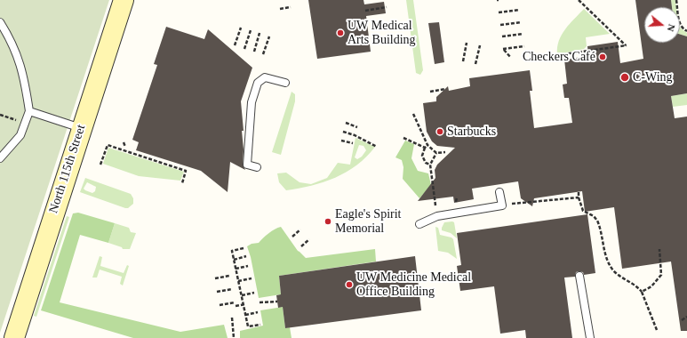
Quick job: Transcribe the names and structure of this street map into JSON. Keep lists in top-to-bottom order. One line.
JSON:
{"streets":{"street":["North 115th Street"]},"places":["UW Medical Arts Building","Checkers Café","C-Wing","Starbucks","Eagle's Spirit Memorial","UW Medicine Medical Office Building"],"north":"right"}
